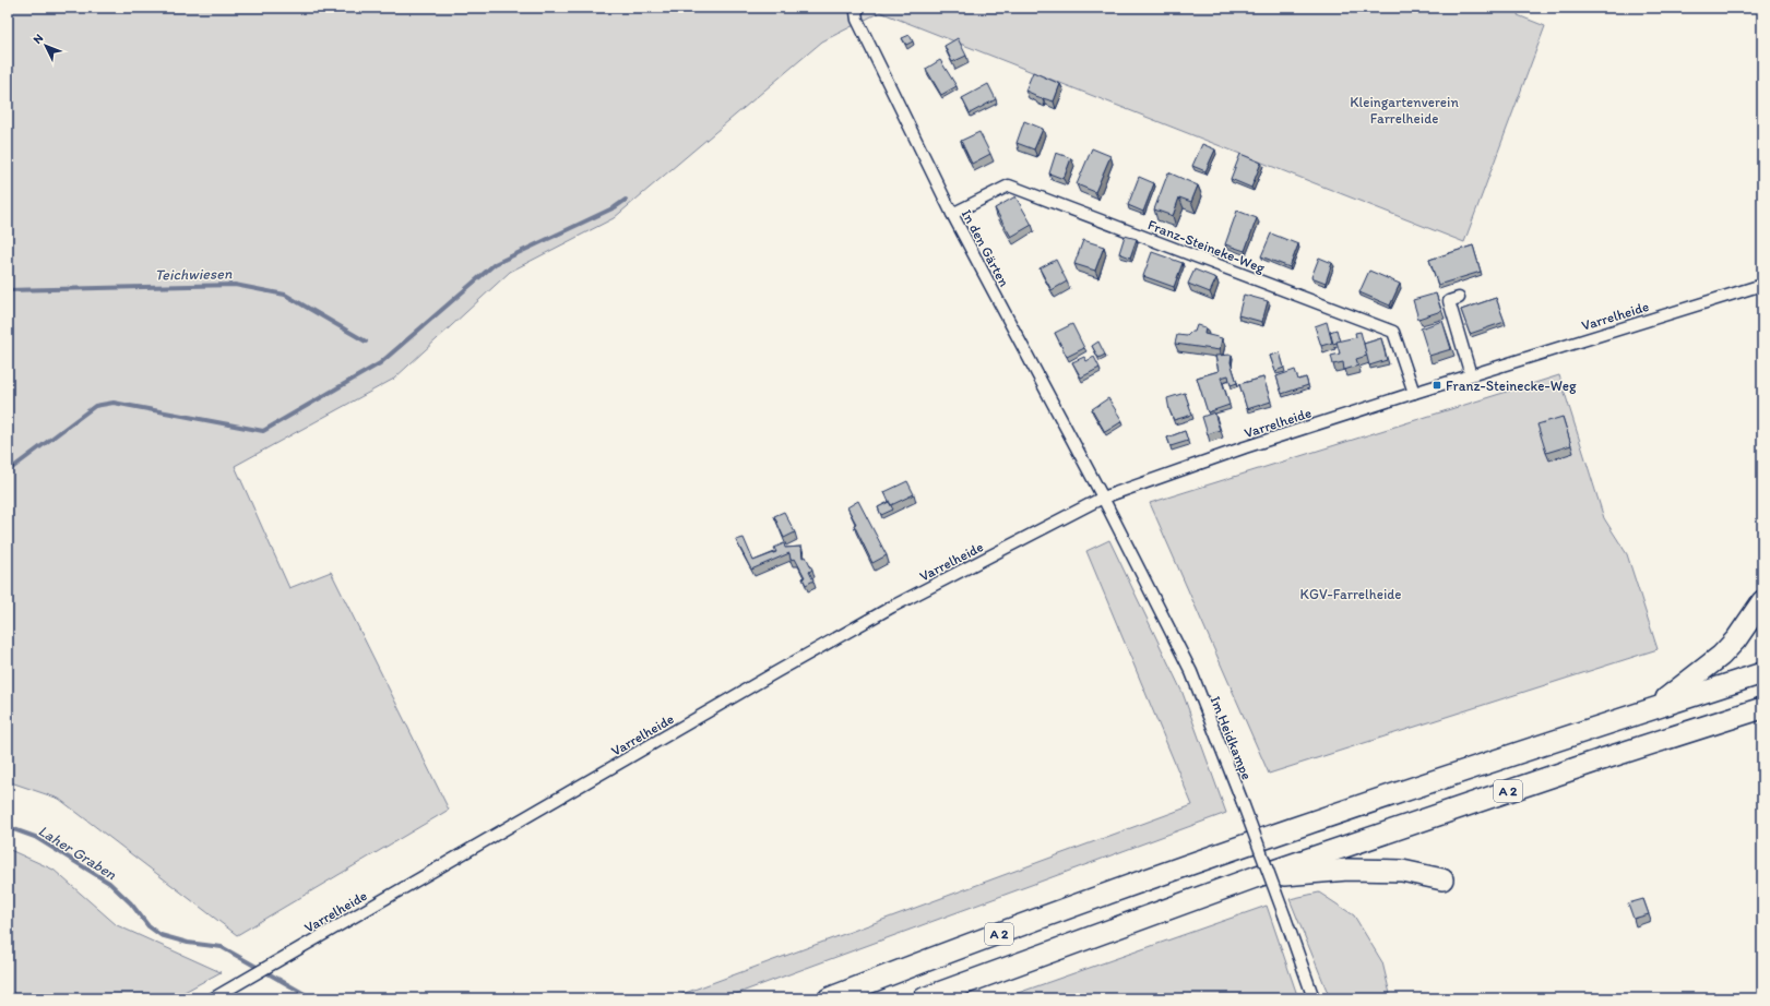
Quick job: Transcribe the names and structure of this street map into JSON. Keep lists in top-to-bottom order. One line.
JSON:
{"streets":{"highway":["A 2"],"street":["Franz-Steineke-Weg","In den Gärten","Varrelheide","Im Heidkampe"]},"crossings":[["Franz-Steineke-Weg","In den Gärten"],["Franz-Steineke-Weg","Varrelheide"],["In den Gärten","Varrelheide"],["In den Gärten","Im Heidkampe"],["Varrelheide","Im Heidkampe"]],"water":["Teichwiesen","Laher Graben"],"parks":["Kleingartenverein Farrelheide","KGV-Farrelheide"],"places":{"transit":["Franz-Steinecke-Weg"]},"north":"top left"}
